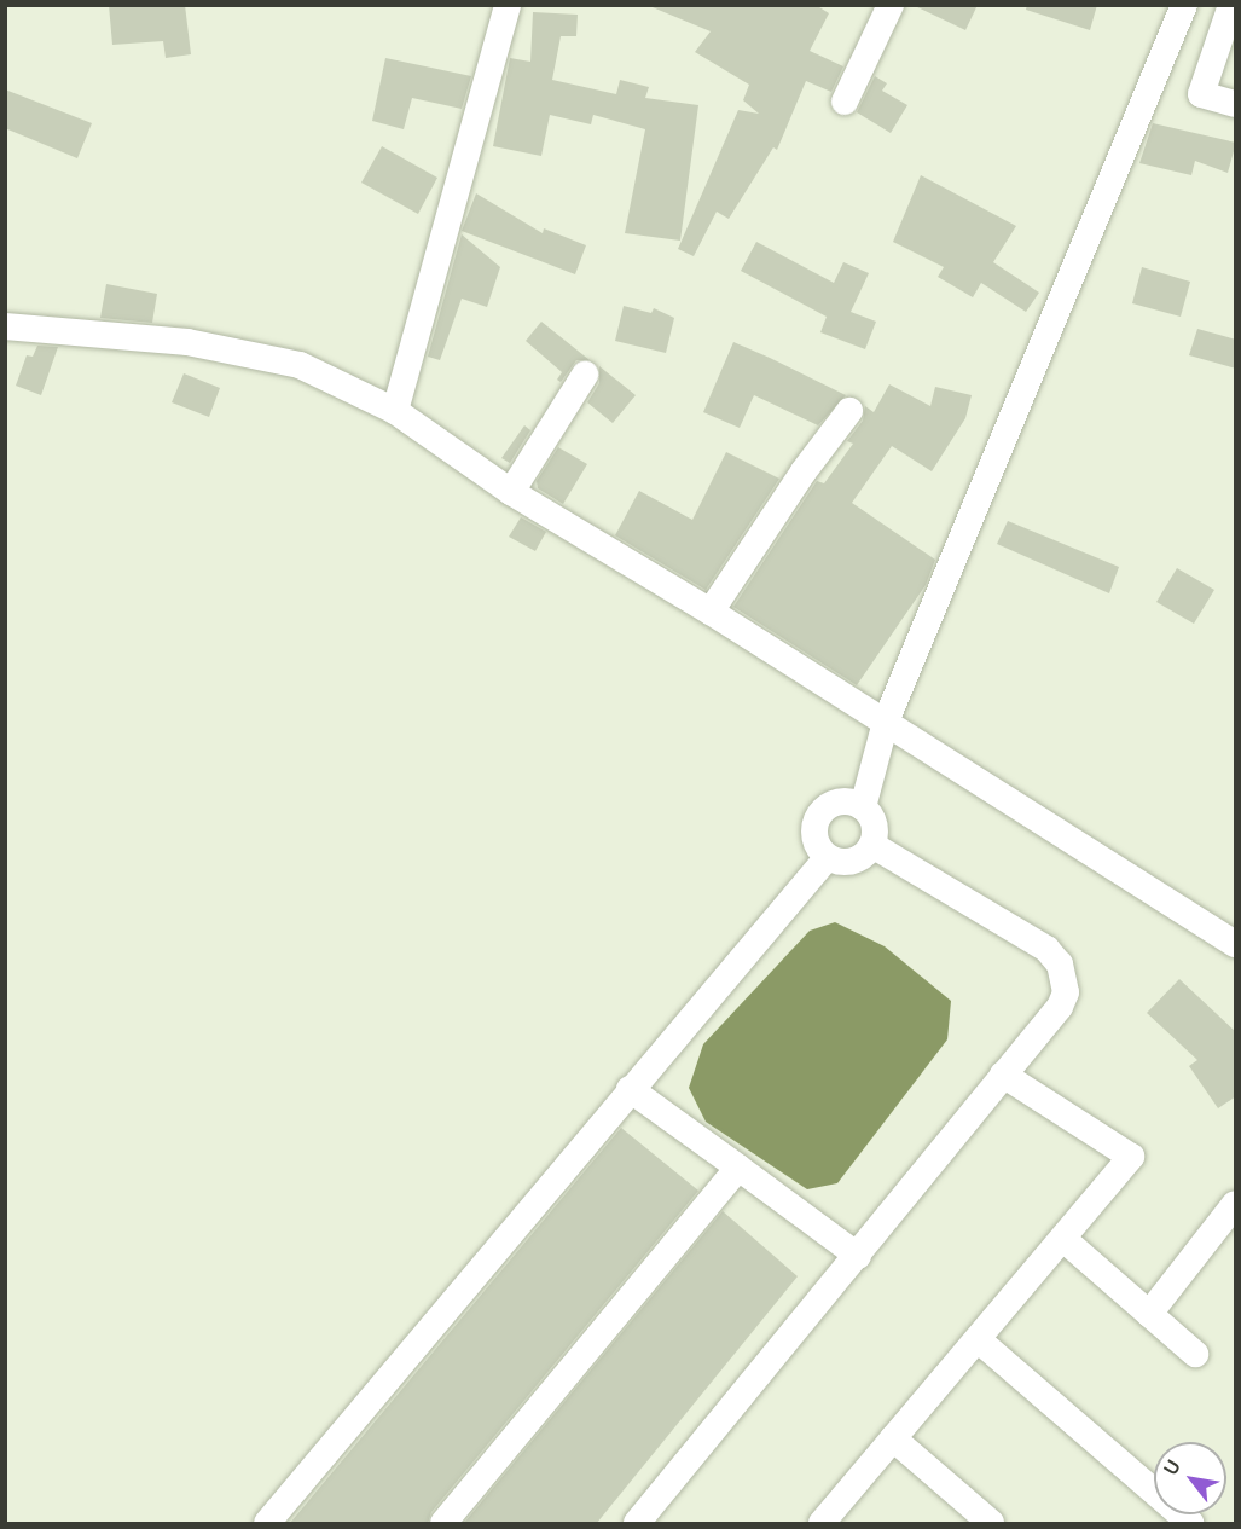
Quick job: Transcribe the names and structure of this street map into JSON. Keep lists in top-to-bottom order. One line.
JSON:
{"north":"top left"}
